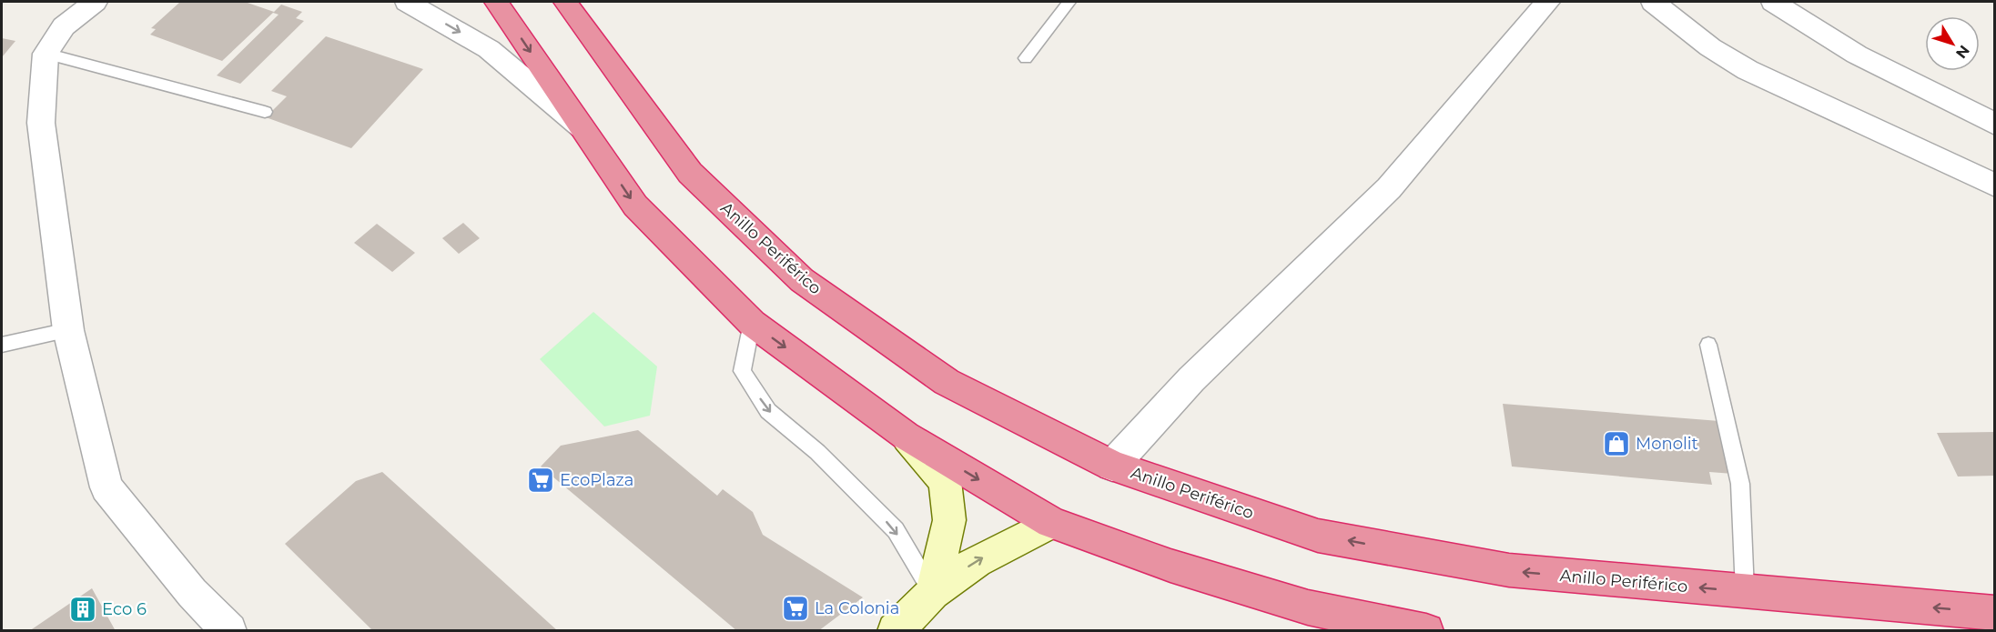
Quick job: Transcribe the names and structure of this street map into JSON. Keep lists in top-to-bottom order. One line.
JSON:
{"streets":{"highway":["Anillo Periférico"]},"places":{"shop":["Monolit"],"supermarket":["EcoPlaza","La Colonia"],"building":["Eco 6"]},"north":"bottom right"}
